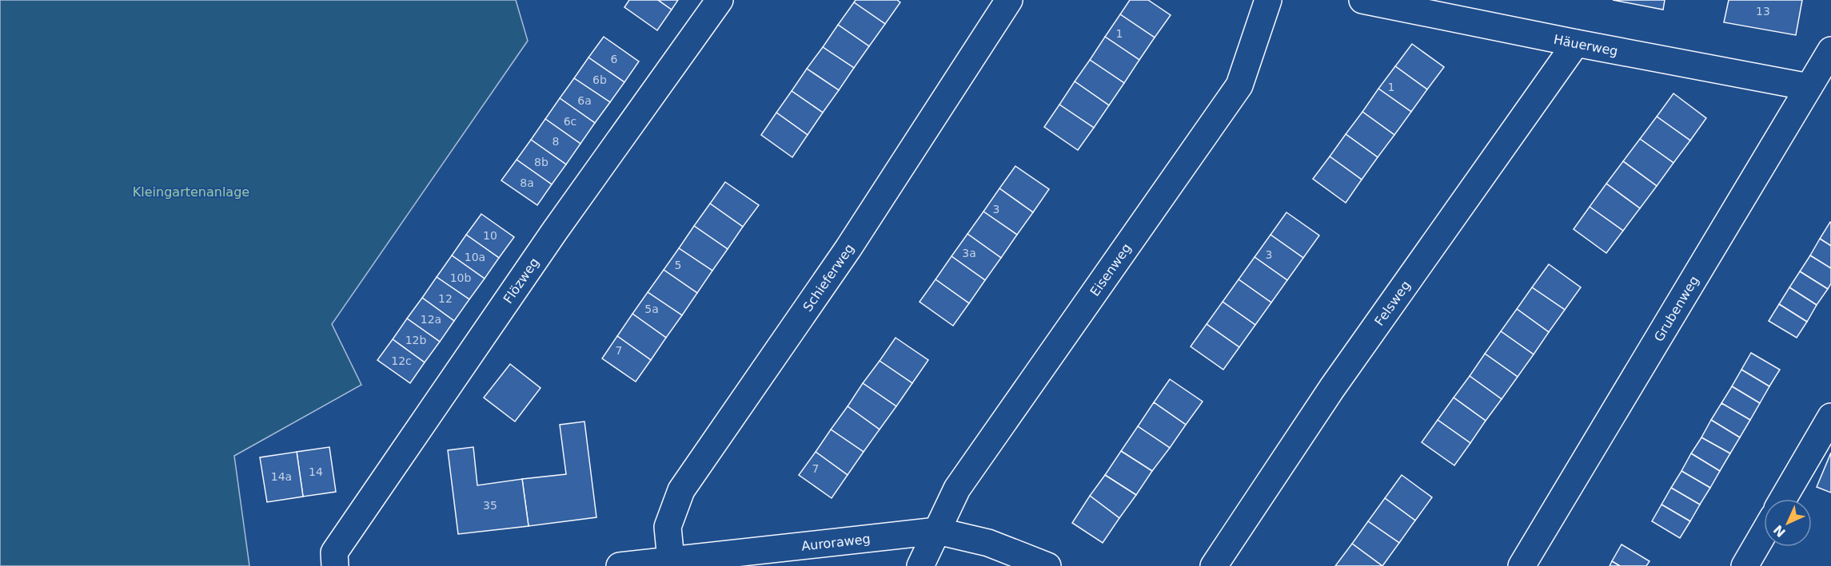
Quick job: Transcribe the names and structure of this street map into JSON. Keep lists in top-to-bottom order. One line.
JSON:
{"streets":{"street":["Häuerweg","Eisenweg","Schieferweg","Flözweg","Felsweg","Grubenweg","Auroraweg"]},"crossings":[["Häuerweg","Felsweg"],["Häuerweg","Grubenweg"],["Eisenweg","Auroraweg"],["Schieferweg","Auroraweg"]],"parks":["Kleingartenanlage"],"house_numbers":["13","1","6","6b","1","6a","6c","8","8b","8a","3","10","3a","3","10a","5","10b","12","5a","12a","12b","7","12c","7","14","14a","35"],"north":"bottom left"}
